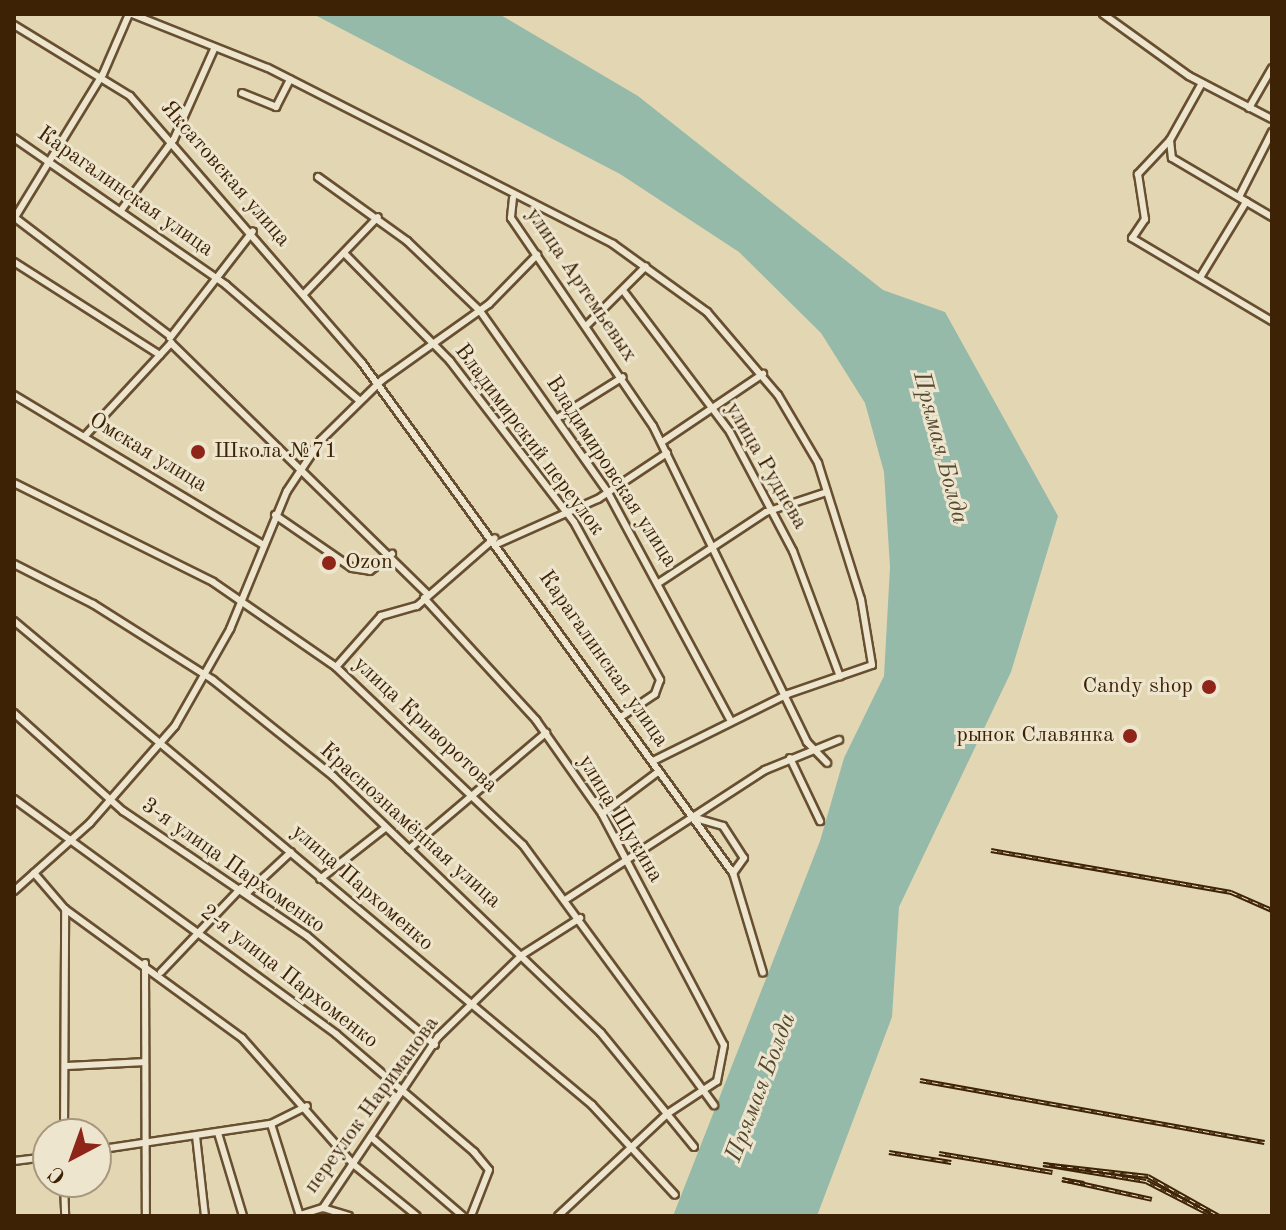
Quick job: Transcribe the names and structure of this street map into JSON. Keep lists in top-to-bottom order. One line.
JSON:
{"streets":{"street":["Яксатовская улица","Карагалинская улица","улица Артемьевых","Владимирский переулок","Омская улица","улица Руднева","Владимировская улица","улица Криворотова","улица Щукина","Краснознамённая улица","3-я улица Пархоменко","улица Пархоменко","2-я улица Пархоменко","переулок Нариманова"]},"crossings":[["Яксатовская улица","Карагалинская улица"],["Карагалинская улица","Владимирский переулок"],["улица Криворотова","улица Щукина"],["улица Криворотова","переулок Нариманова"],["Краснознамённая улица","переулок Нариманова"],["3-я улица Пархоменко","переулок Нариманова"],["улица Пархоменко","переулок Нариманова"],["2-я улица Пархоменко","переулок Нариманова"]],"water":["Прямая Болда"],"places":["Школа №71","Ozon","Candy shop","рынок Славянка"],"north":"bottom left"}
